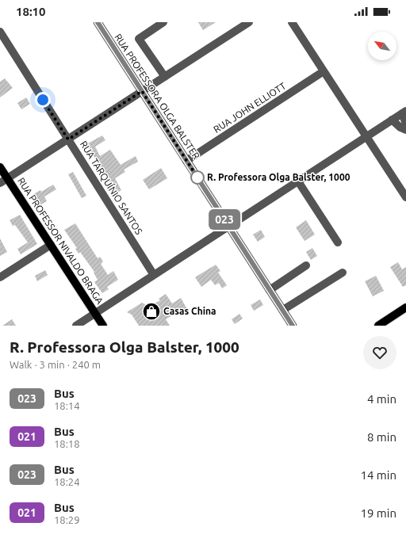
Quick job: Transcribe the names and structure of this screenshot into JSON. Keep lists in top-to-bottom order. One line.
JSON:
{"streets":{"main road":["RUA PROFESSORA OLGA BALSTER","RUA PROFESSOR NIVALDO BRAGA"],"street":["RUA JOHN ELLIOTT","RUA TARQUÍNIO SANTOS"]},"crossings":[["RUA PROFESSORA OLGA BALSTER","RUA JOHN ELLIOTT"]],"places":{"other":["R. Professora Olga Balster, 1000"],"shop":["Casas China"]},"lines":["bus line 023"],"north":"top left","page":{"status":"18:10","on_map":"023","heading":["R. Professora Olga Balster, 1000","Walk · 3 min · 240 m"],"list":[{"mark":"023","name":"Bus","note":"18:14","value":"4 min"},{"mark":"021","name":"Bus","note":"18:18","value":"8 min"},{"mark":"023","name":"Bus","note":"18:24","value":"14 min"},{"mark":"021","name":"Bus","note":"18:29","value":"19 min"}]}}
